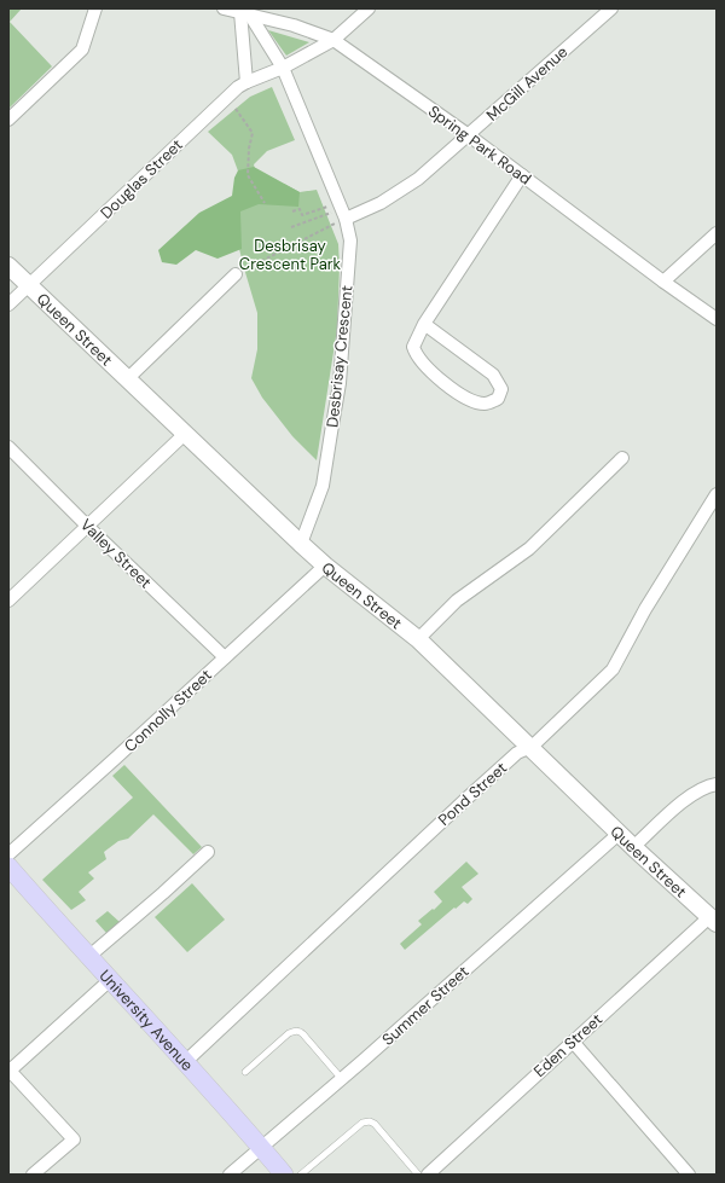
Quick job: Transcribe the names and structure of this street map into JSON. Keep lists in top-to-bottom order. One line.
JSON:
{"streets":{"main road":["University Avenue"],"street":["McGill Avenue","Spring Park Road","Douglas Street","Queen Street","Desbrisay Crescent","Valley Street","Connolly Street","Pond Street","Summer Street","Eden Street"]},"crossings":[["McGill Avenue","Spring Park Road"],["McGill Avenue","Desbrisay Crescent"],["Spring Park Road","Douglas Street"],["Spring Park Road","Desbrisay Crescent"],["Douglas Street","Queen Street"],["Douglas Street","Desbrisay Crescent"],["Queen Street","Desbrisay Crescent"],["Queen Street","Connolly Street"],["Queen Street","Pond Street"],["Queen Street","Summer Street"],["Queen Street","Eden Street"],["Valley Street","Connolly Street"],["Pond Street","University Avenue"],["Summer Street","University Avenue"]],"parks":["Desbrisay Crescent Park"]}
